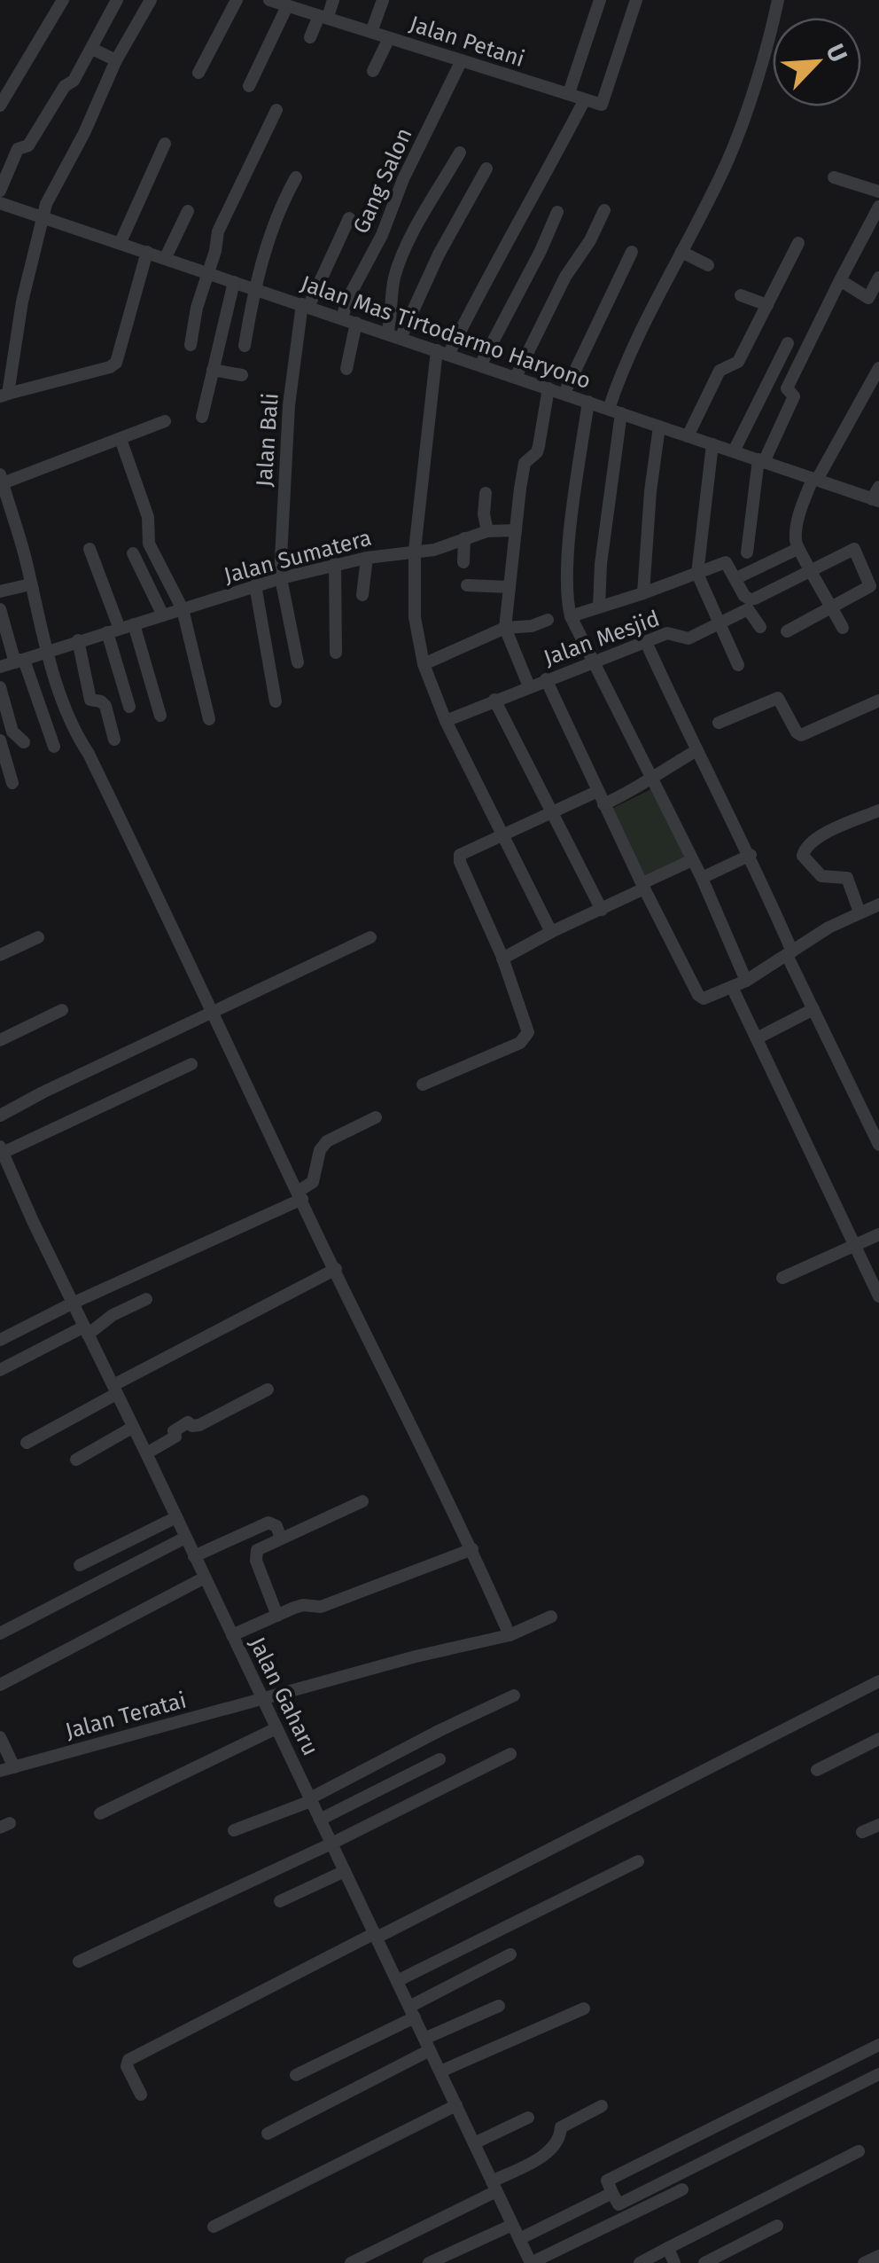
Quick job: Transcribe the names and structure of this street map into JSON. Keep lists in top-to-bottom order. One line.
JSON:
{"streets":{"street":["Jalan Petani","Gang Salon","Jalan Mas Tirtodarmo Haryono","Jalan Bali","Jalan Sumatera","Jalan Mesjid","Jalan Gaharu","Jalan Teratai"]},"crossings":[["Jalan Petani","Gang Salon"],["Gang Salon","Jalan Mas Tirtodarmo Haryono"],["Jalan Mas Tirtodarmo Haryono","Jalan Bali"],["Jalan Bali","Jalan Sumatera"],["Jalan Gaharu","Jalan Teratai"]],"north":"top right"}
